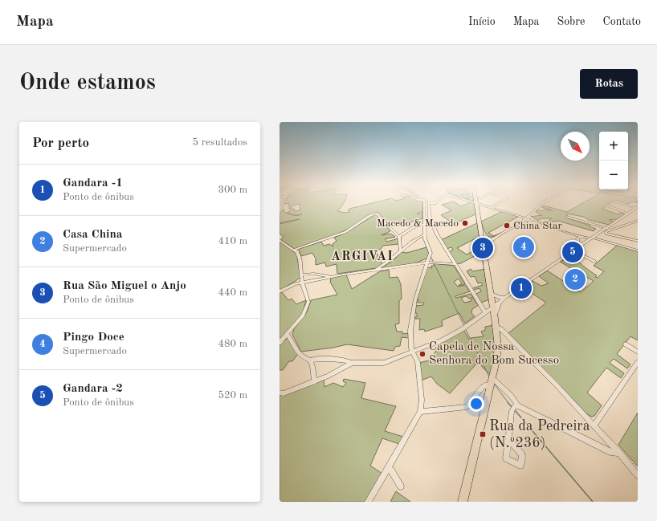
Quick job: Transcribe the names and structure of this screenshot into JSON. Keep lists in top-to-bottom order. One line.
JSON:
{"districts":["ARGIVAI"],"places":{"other":["Macedo & Macedo","China Star","Capela de Nossa Senhora do Bom Sucesso"],"transit":["Rua da Pedreira (N.º236)"]},"north":"bottom right","page":{"header":"Mapa","nav":["Início","Mapa","Sobre","Contato"],"buttons":"Rotas","title":"Onde estamos","heading":["Por perto","5 resultados"],"map_buttons":["+","−"],"list":[{"mark":"1","name":"Gandara -1","note":"Ponto de ônibus","value":"300 m"},{"mark":"2","name":"Casa China","note":"Supermercado","value":"410 m"},{"mark":"3","name":"Rua São Miguel o Anjo","note":"Ponto de ônibus","value":"440 m"},{"mark":"4","name":"Pingo Doce","note":"Supermercado","value":"480 m"},{"mark":"5","name":"Gandara -2","note":"Ponto de ônibus","value":"520 m"}],"pins":["4","3","5","2","1"]}}
